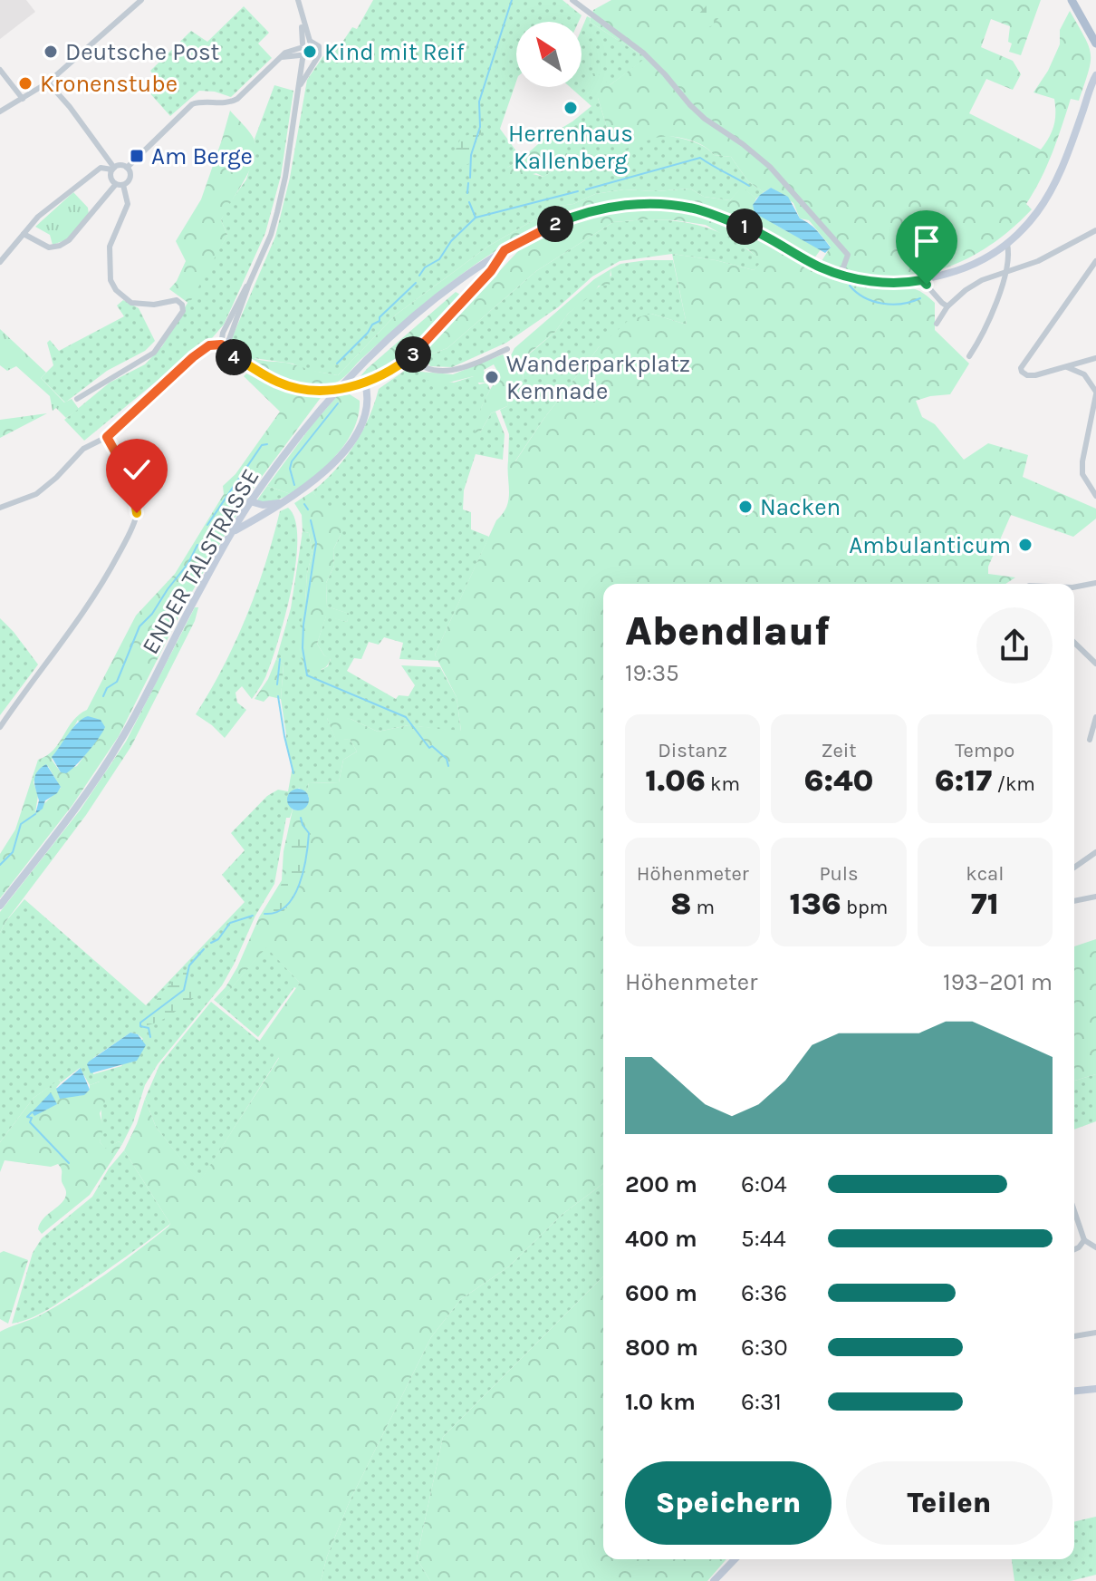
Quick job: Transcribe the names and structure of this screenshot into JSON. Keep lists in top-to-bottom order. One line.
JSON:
{"streets":{"main road":["ENDER TALSTRASSE"]},"places":{"other":["Deutsche Post","Kind mit Reif","Kronenstube","Herrenhaus Kallenberg","Wanderparkplatz Kemnade","Nacken","Ambulanticum"],"transit":["Am Berge"]},"north":"top left","page":{"pins":["2","1","3","4"],"heading":["Abendlauf","19:35"],"stats":[["Distanz","1.06 km"],["Zeit","6:40"],["Tempo","6:17 /km"],["Höhenmeter","8 m"],["Puls","136 bpm"],["kcal","71"]],"chart":["Höhenmeter","193–201 m"],"list":[{"name":"200 m","note":"6:04"},{"name":"400 m","note":"5:44"},{"name":"600 m","note":"6:36"},{"name":"800 m","note":"6:30"},{"name":"1.0 km","note":"6:31"}],"buttons":["Speichern","Teilen"]}}
